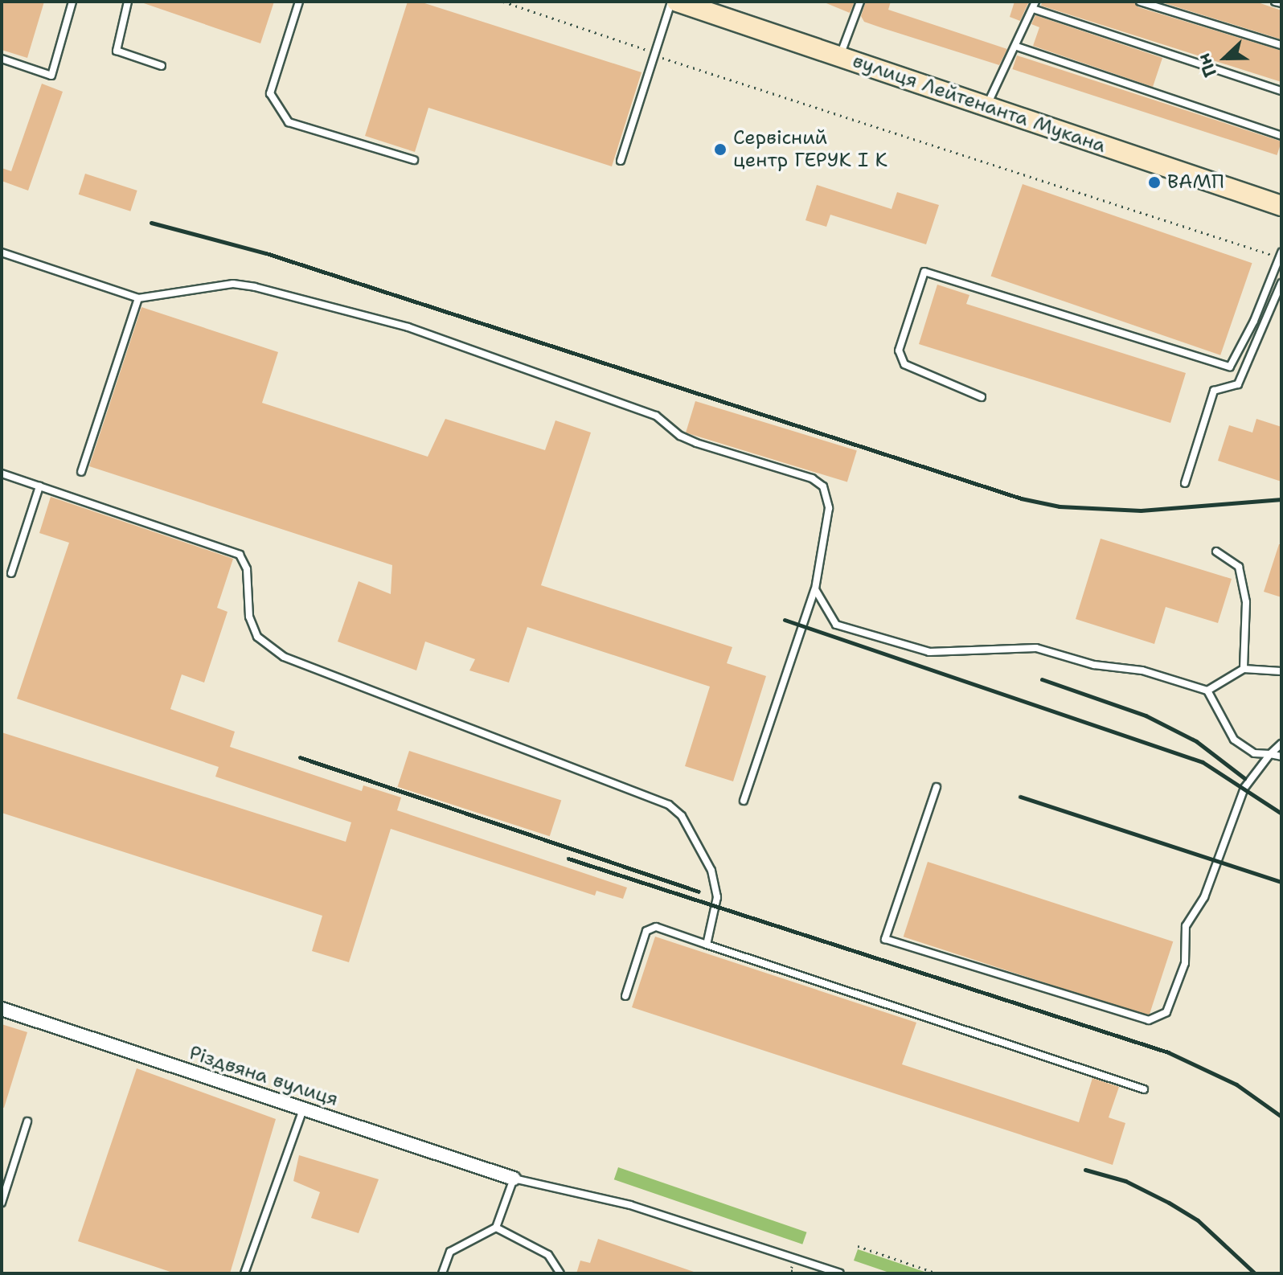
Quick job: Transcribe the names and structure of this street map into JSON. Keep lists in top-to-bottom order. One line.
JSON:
{"streets":{"main road":["вулиця Лейтенанта Мукана"],"street":["Різдвяна вулиця"]},"places":["Сервісний центр ГЕРУК І К","ВАМП"],"north":"left"}
